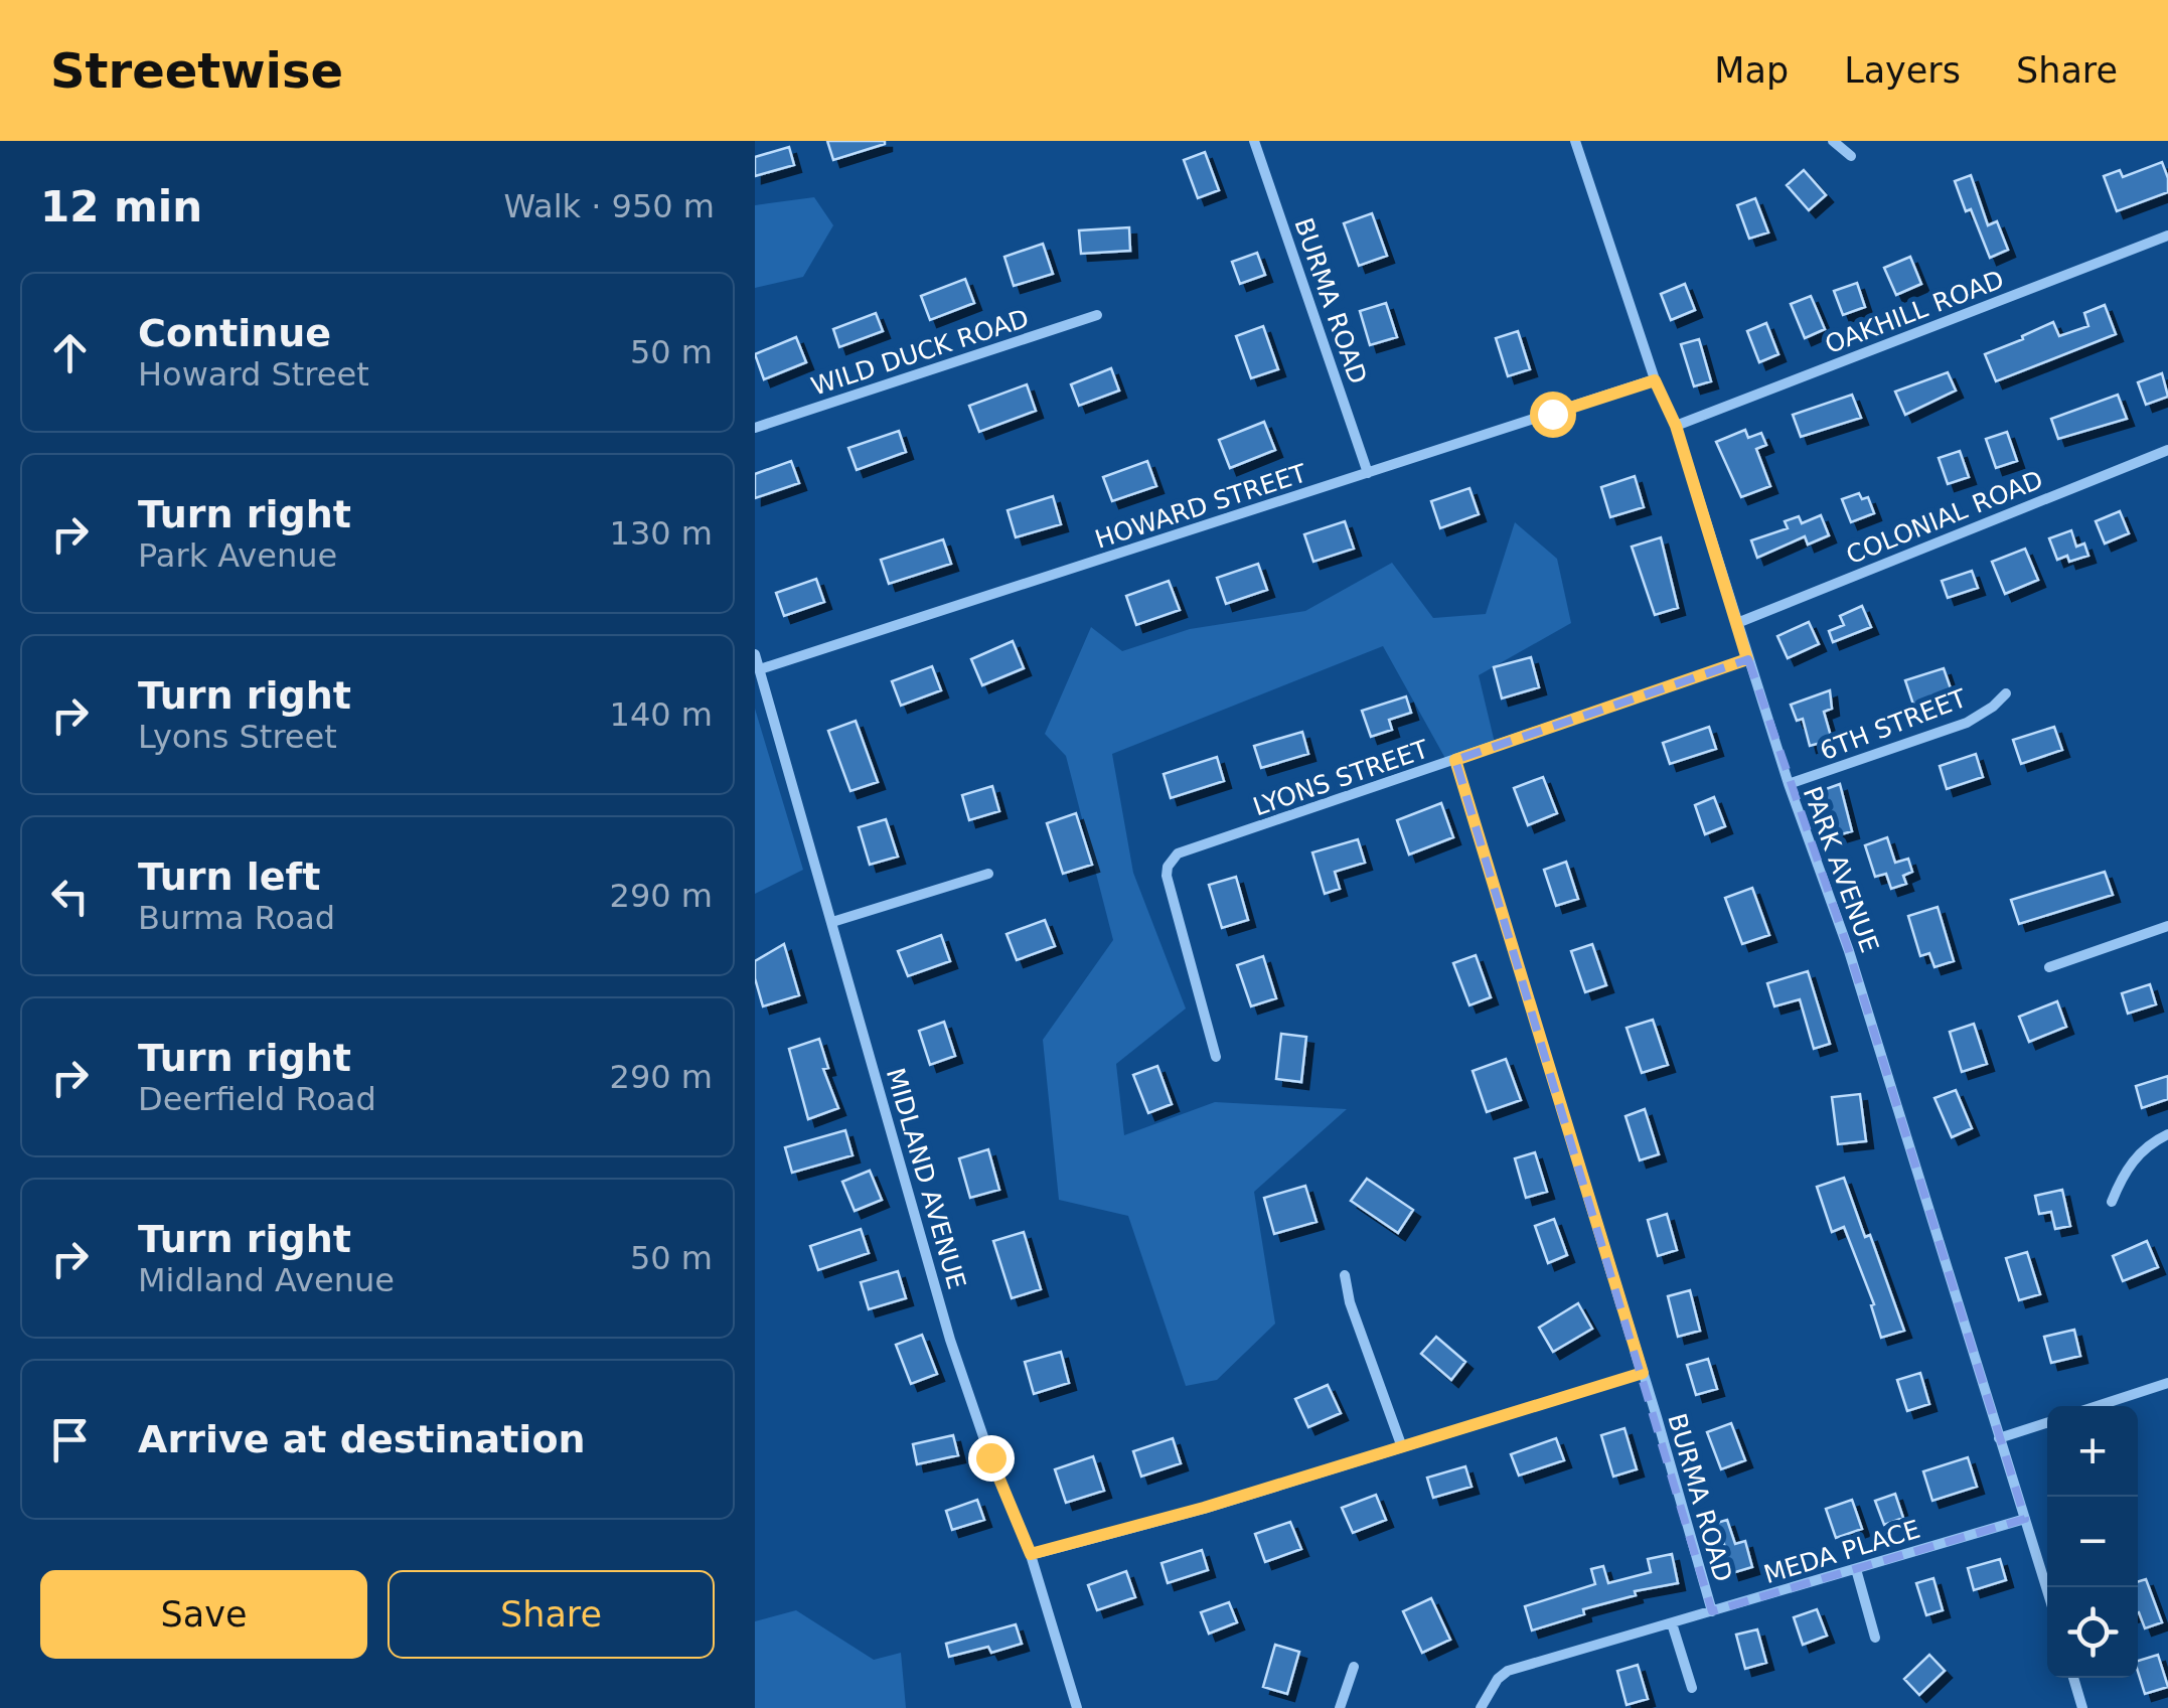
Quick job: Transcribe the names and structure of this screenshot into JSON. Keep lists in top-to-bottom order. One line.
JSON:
{"streets":{"street":["BURMA ROAD","OAKHILL ROAD","WILD DUCK ROAD","HOWARD STREET","COLONIAL ROAD","6TH STREET","LYONS STREET","PARK AVENUE","MIDLAND AVENUE","MEDA PLACE"]},"crossings":[["BURMA ROAD","HOWARD STREET"],["BURMA ROAD","LYONS STREET"],["BURMA ROAD","MEDA PLACE"],["OAKHILL ROAD","PARK AVENUE"],["HOWARD STREET","PARK AVENUE"],["HOWARD STREET","MIDLAND AVENUE"],["COLONIAL ROAD","PARK AVENUE"],["6TH STREET","PARK AVENUE"],["LYONS STREET","PARK AVENUE"],["PARK AVENUE","MEDA PLACE"]],"page":{"header":"Streetwise","nav":["Map","Layers","Share"],"heading":["12 min","Walk · 950 m"],"list":[["Continue","Howard Street","50 m"],["Turn right","Park Avenue","130 m"],["Turn right","Lyons Street","140 m"],["Turn left","Burma Road","290 m"],["Turn right","Deerfield Road","290 m"],["Turn right","Midland Avenue","50 m"],"Arrive at destination"],"map_buttons":["+","−"],"buttons":["Save","Share"]}}
